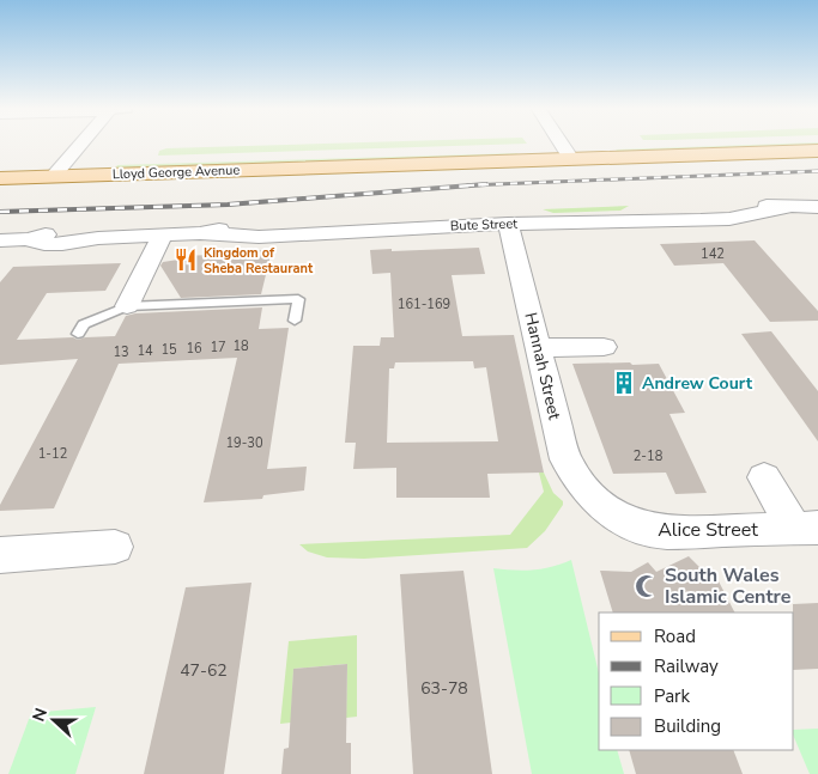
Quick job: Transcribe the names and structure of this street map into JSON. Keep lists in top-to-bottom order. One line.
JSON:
{"streets":{"main road":["Lloyd George Avenue"],"street":["Bute Street","Hannah Street","Alice Street"]},"crossings":[["Bute Street","Hannah Street"],["Hannah Street","Alice Street"]],"places":{"restaurant":["Kingdom of Sheba Restaurant"],"building":["Andrew Court"],"mosque":["South Wales Islamic Centre"]},"house_numbers":["142","161-169","18","17","16","15","14","13","19-30","1-12","2-18","47-62","63-78"],"legend":["Road","Railway","Park","Building"],"north":"left"}
